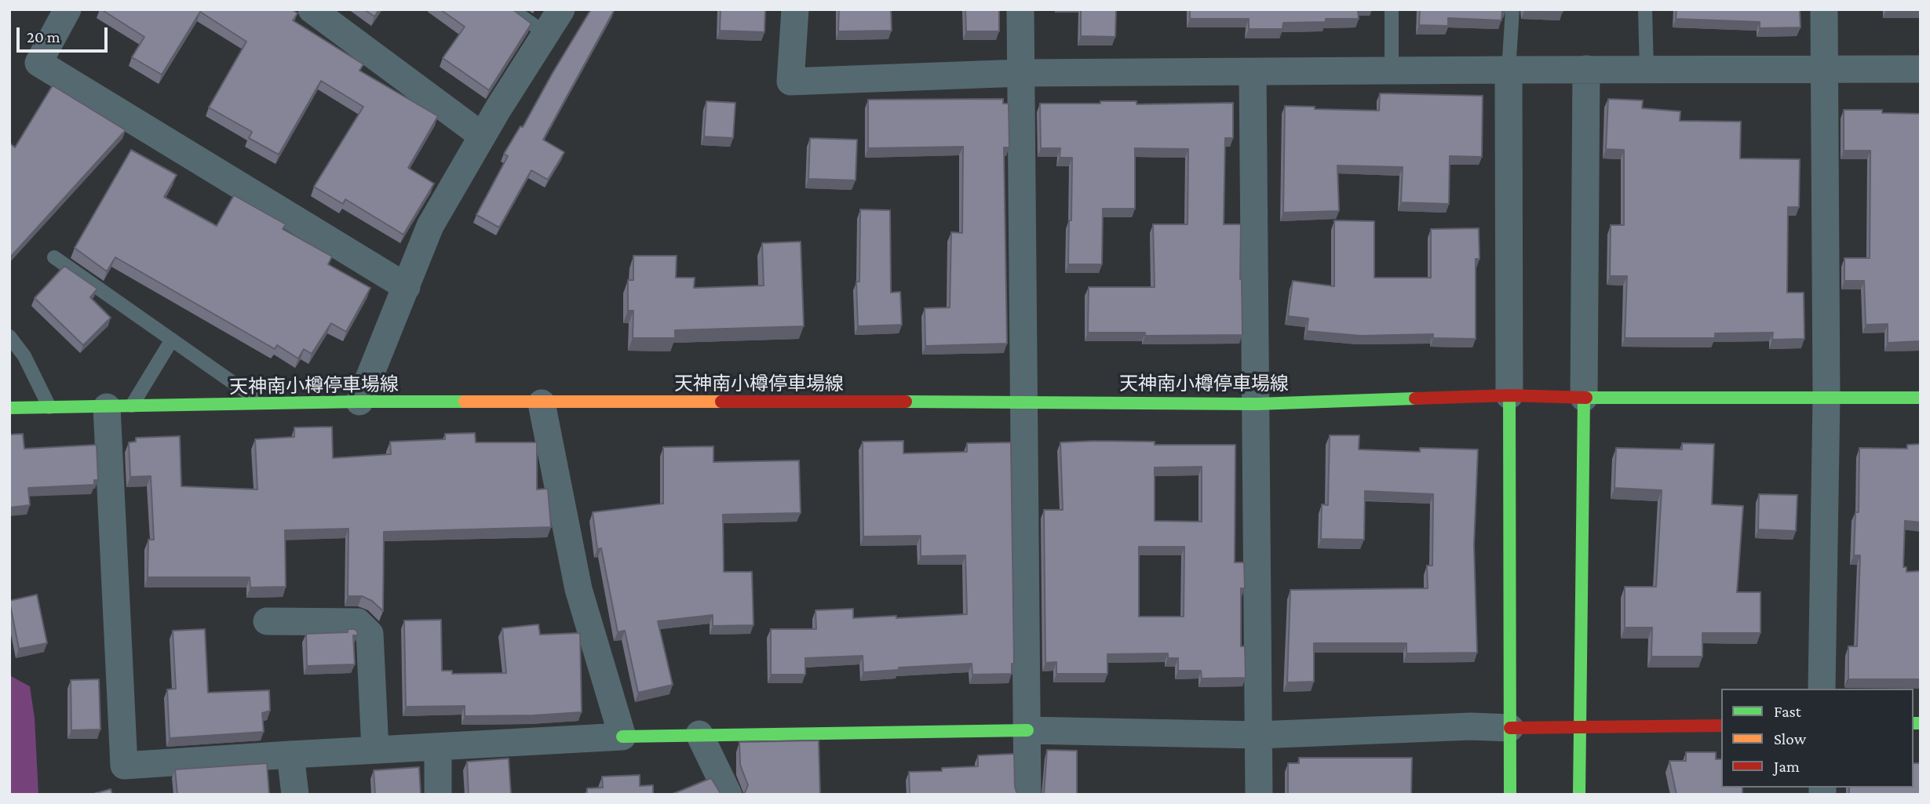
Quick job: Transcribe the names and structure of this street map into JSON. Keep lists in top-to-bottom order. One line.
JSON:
{"streets":{"main road":["天神南小樽停車場線"]},"legend":["Fast","Slow","Jam"],"scale_bar":"20 m"}
